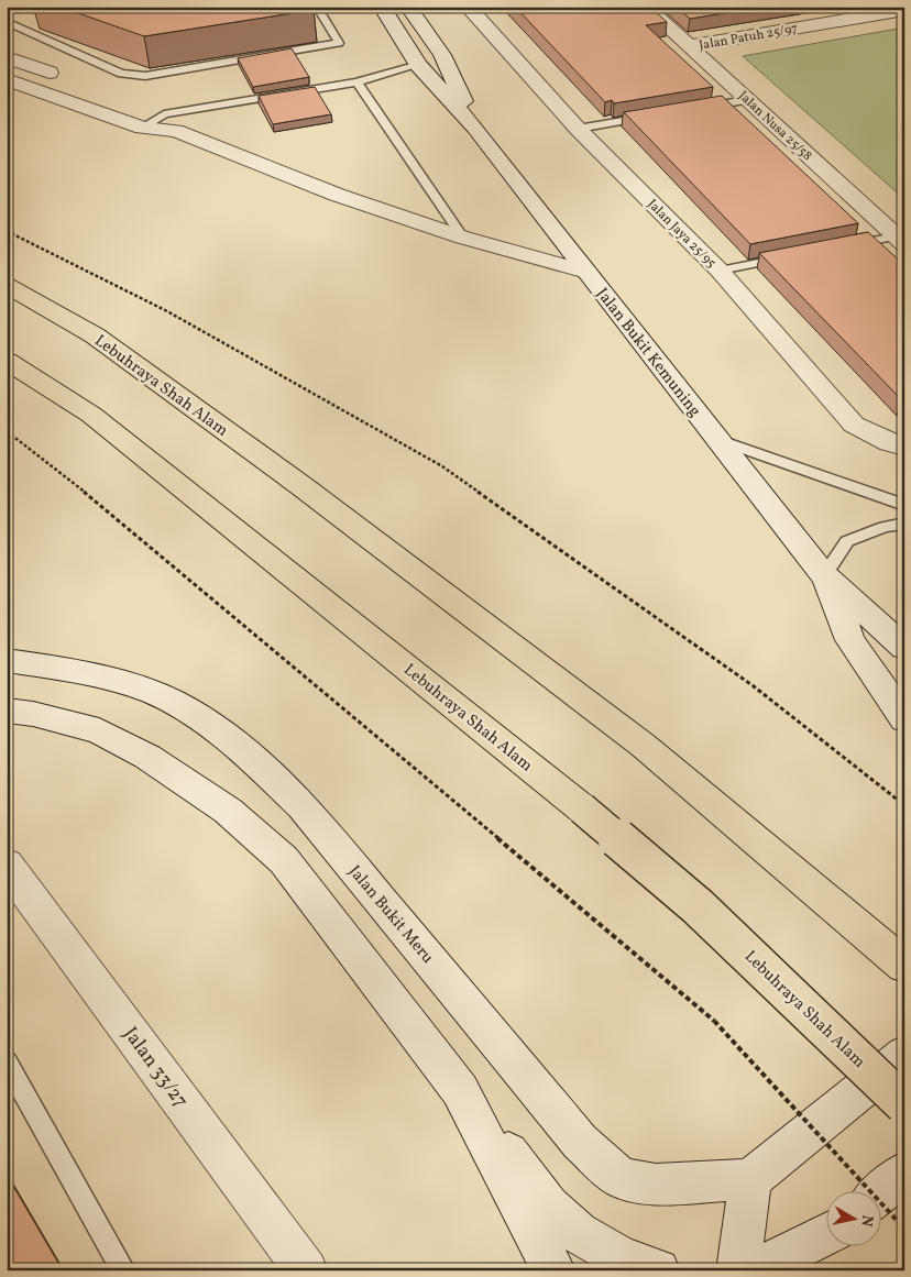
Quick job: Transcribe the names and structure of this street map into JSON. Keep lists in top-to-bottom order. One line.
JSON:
{"streets":{"highway":["Lebuhraya Shah Alam"],"main road":["Jalan Patuh 25/97","Jalan Nusa 25/58","Jalan Jaya 25/95","Jalan Bukit Kemuning","Jalan Bukit Meru","Jalan 33/27"]},"crossings":[["Jalan Patuh 25/97","Jalan Nusa 25/58"]],"north":"right"}
